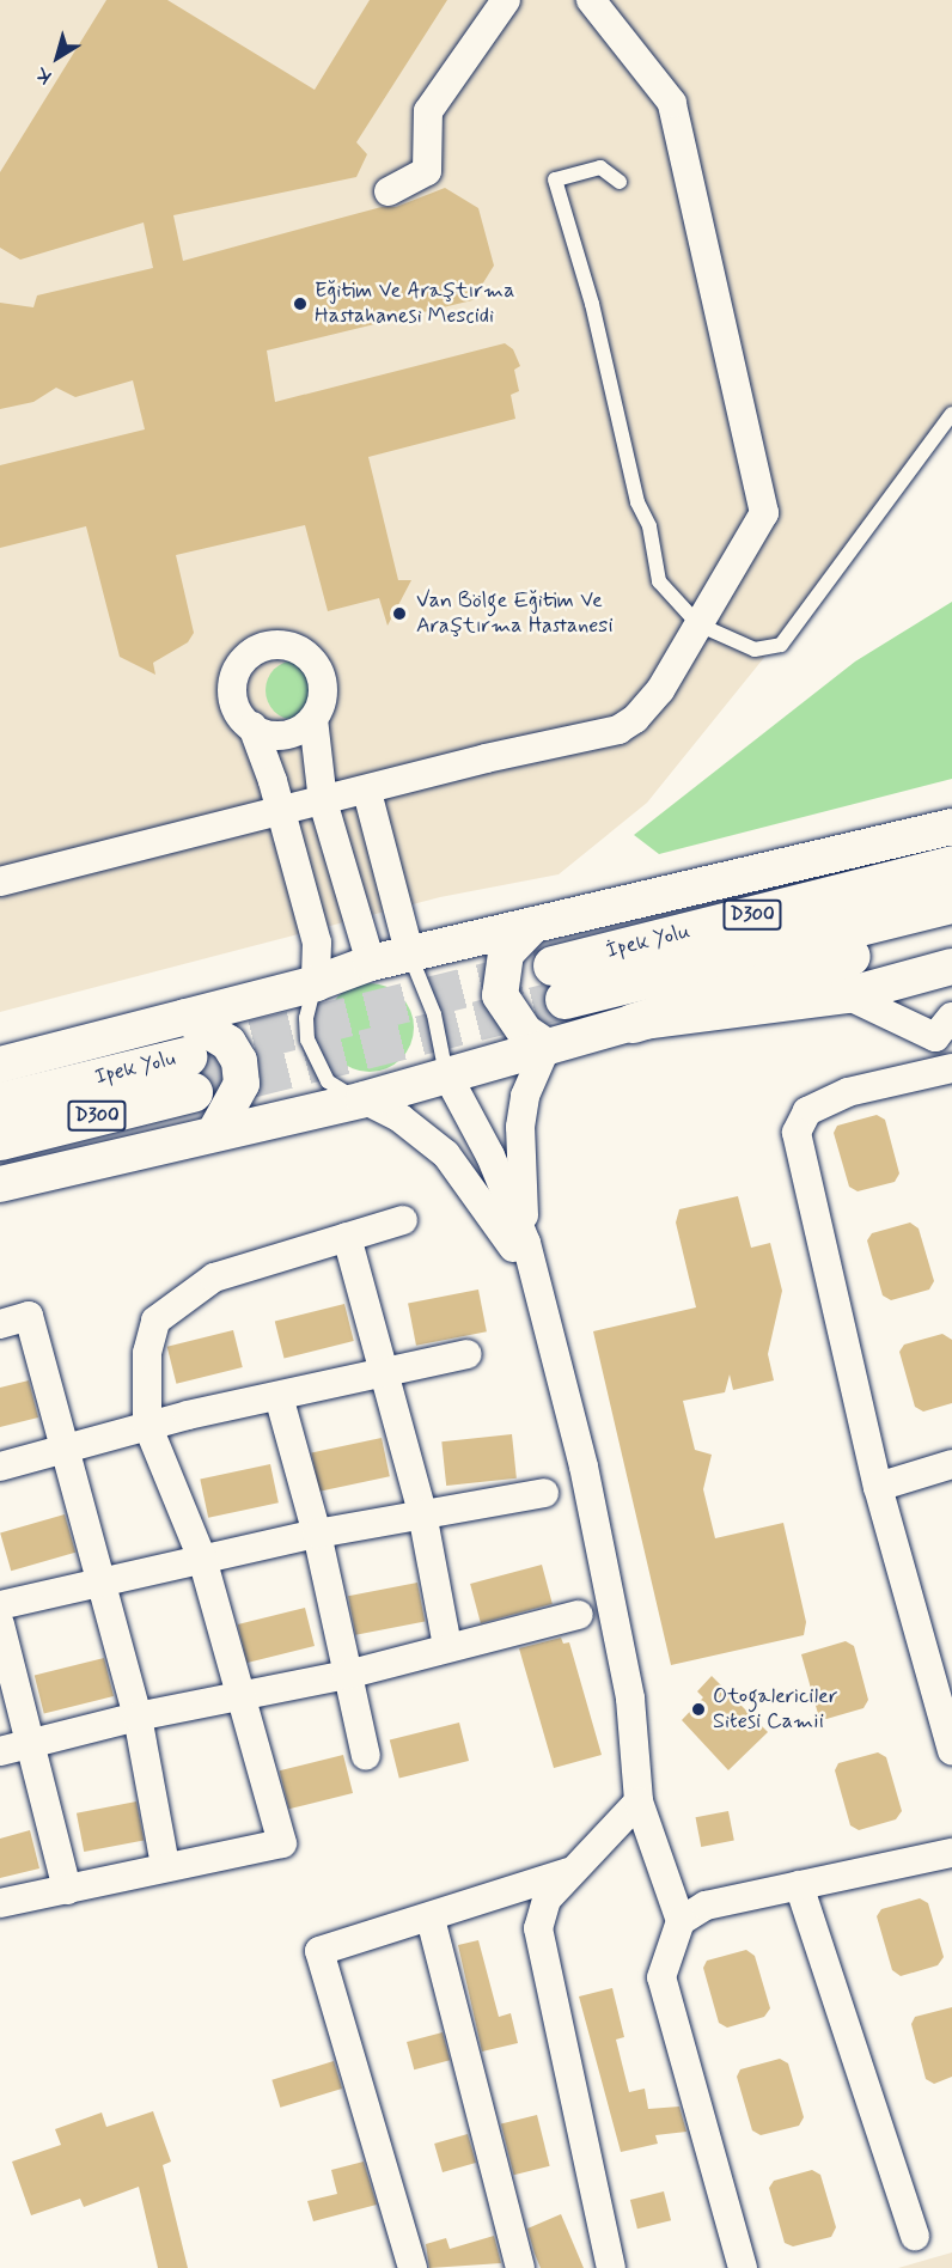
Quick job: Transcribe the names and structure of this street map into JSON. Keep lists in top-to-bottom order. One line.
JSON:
{"streets":{"highway":["D300","İpek Yolu","Ipek Yolu"]},"places":["Eğitim Ve Araştırma Hastahanesi Mescidi","Van Bölge Eğitim Ve Araştırma Hastanesi","Otogalericiler Sitesi Camii"],"north":"bottom left"}
